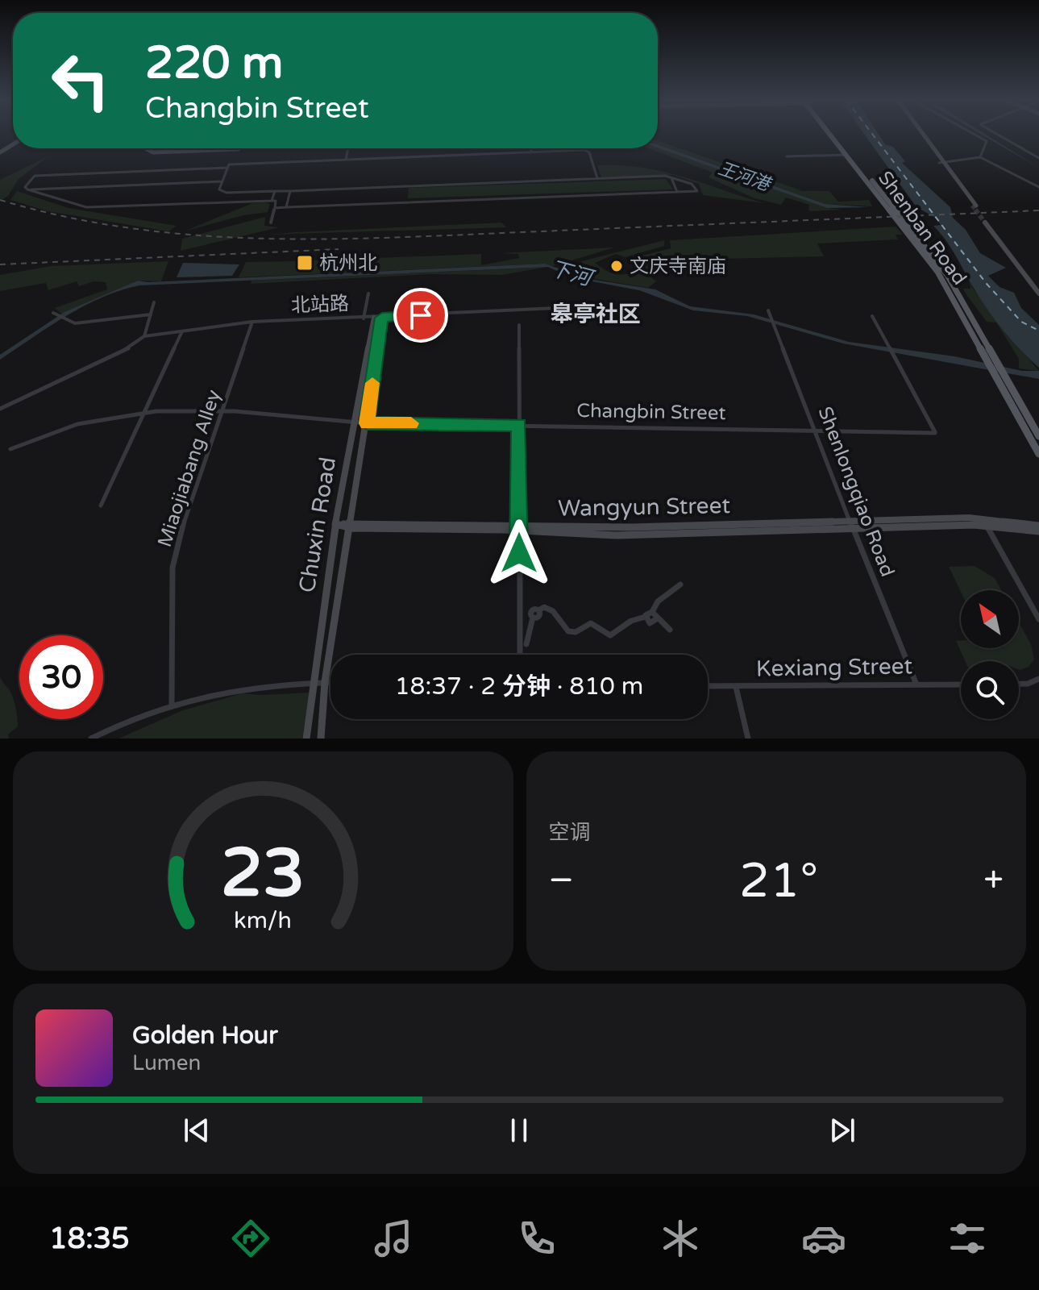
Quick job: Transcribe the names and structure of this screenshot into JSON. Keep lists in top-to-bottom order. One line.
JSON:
{"streets":{"main road":["Shenban Road"],"street":["北站路","Changbin Street","Miaojiabang Alley","Shenlongqiao Road","Wangyun Street","Chuxin Road","Kexiang Street"]},"crossings":[["北站路","Miaojiabang Alley"],["北站路","Chuxin Road"],["Changbin Street","Miaojiabang Alley"],["Changbin Street","Shenlongqiao Road"],["Changbin Street","Chuxin Road"],["Shenlongqiao Road","Wangyun Street"],["Shenlongqiao Road","Kexiang Street"],["Wangyun Street","Chuxin Road"]],"districts":["皋亭社区"],"water":["王河港","下河"],"places":{"transit":["杭州北"],"other":["文庆寺南庙"]},"north":"top left","page":{"turn":["220 m","Changbin Street"],"limit":"30","trip":"18:37 · 2 分钟 · 810 m","tile":"空调","heat":["−","21°","+"],"song":["Golden Hour","Lumen"],"tabs":"18:35","gauge":["23","km/h"]}}
